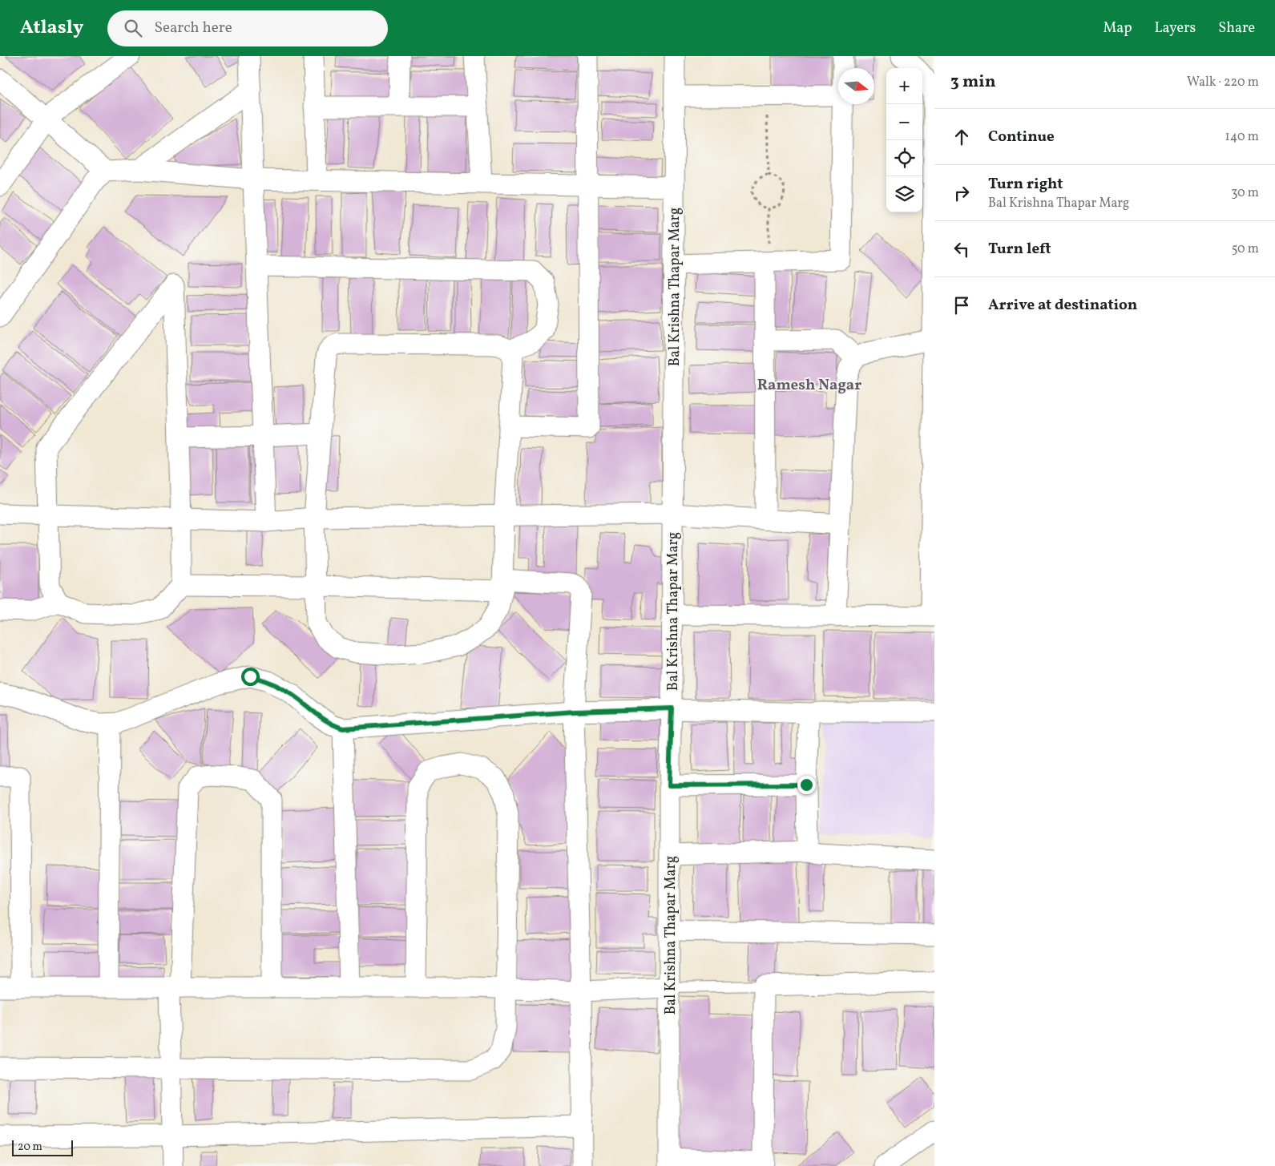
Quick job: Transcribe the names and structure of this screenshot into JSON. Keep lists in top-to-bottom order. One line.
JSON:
{"streets":{"street":["Bal Krishna Thapar Marg"]},"districts":["Ramesh Nagar"],"scale_bar":"20 m","north":"right","page":{"header":"Atlasly","search":"Search here","nav":["Map","Layers","Share"],"heading":["3 min","Walk · 220 m"],"map_buttons":["+","−"],"list":[["Continue","140 m"],["Turn right","Bal Krishna Thapar Marg","30 m"],["Turn left","50 m"],"Arrive at destination"],"scale":"20 m"}}
